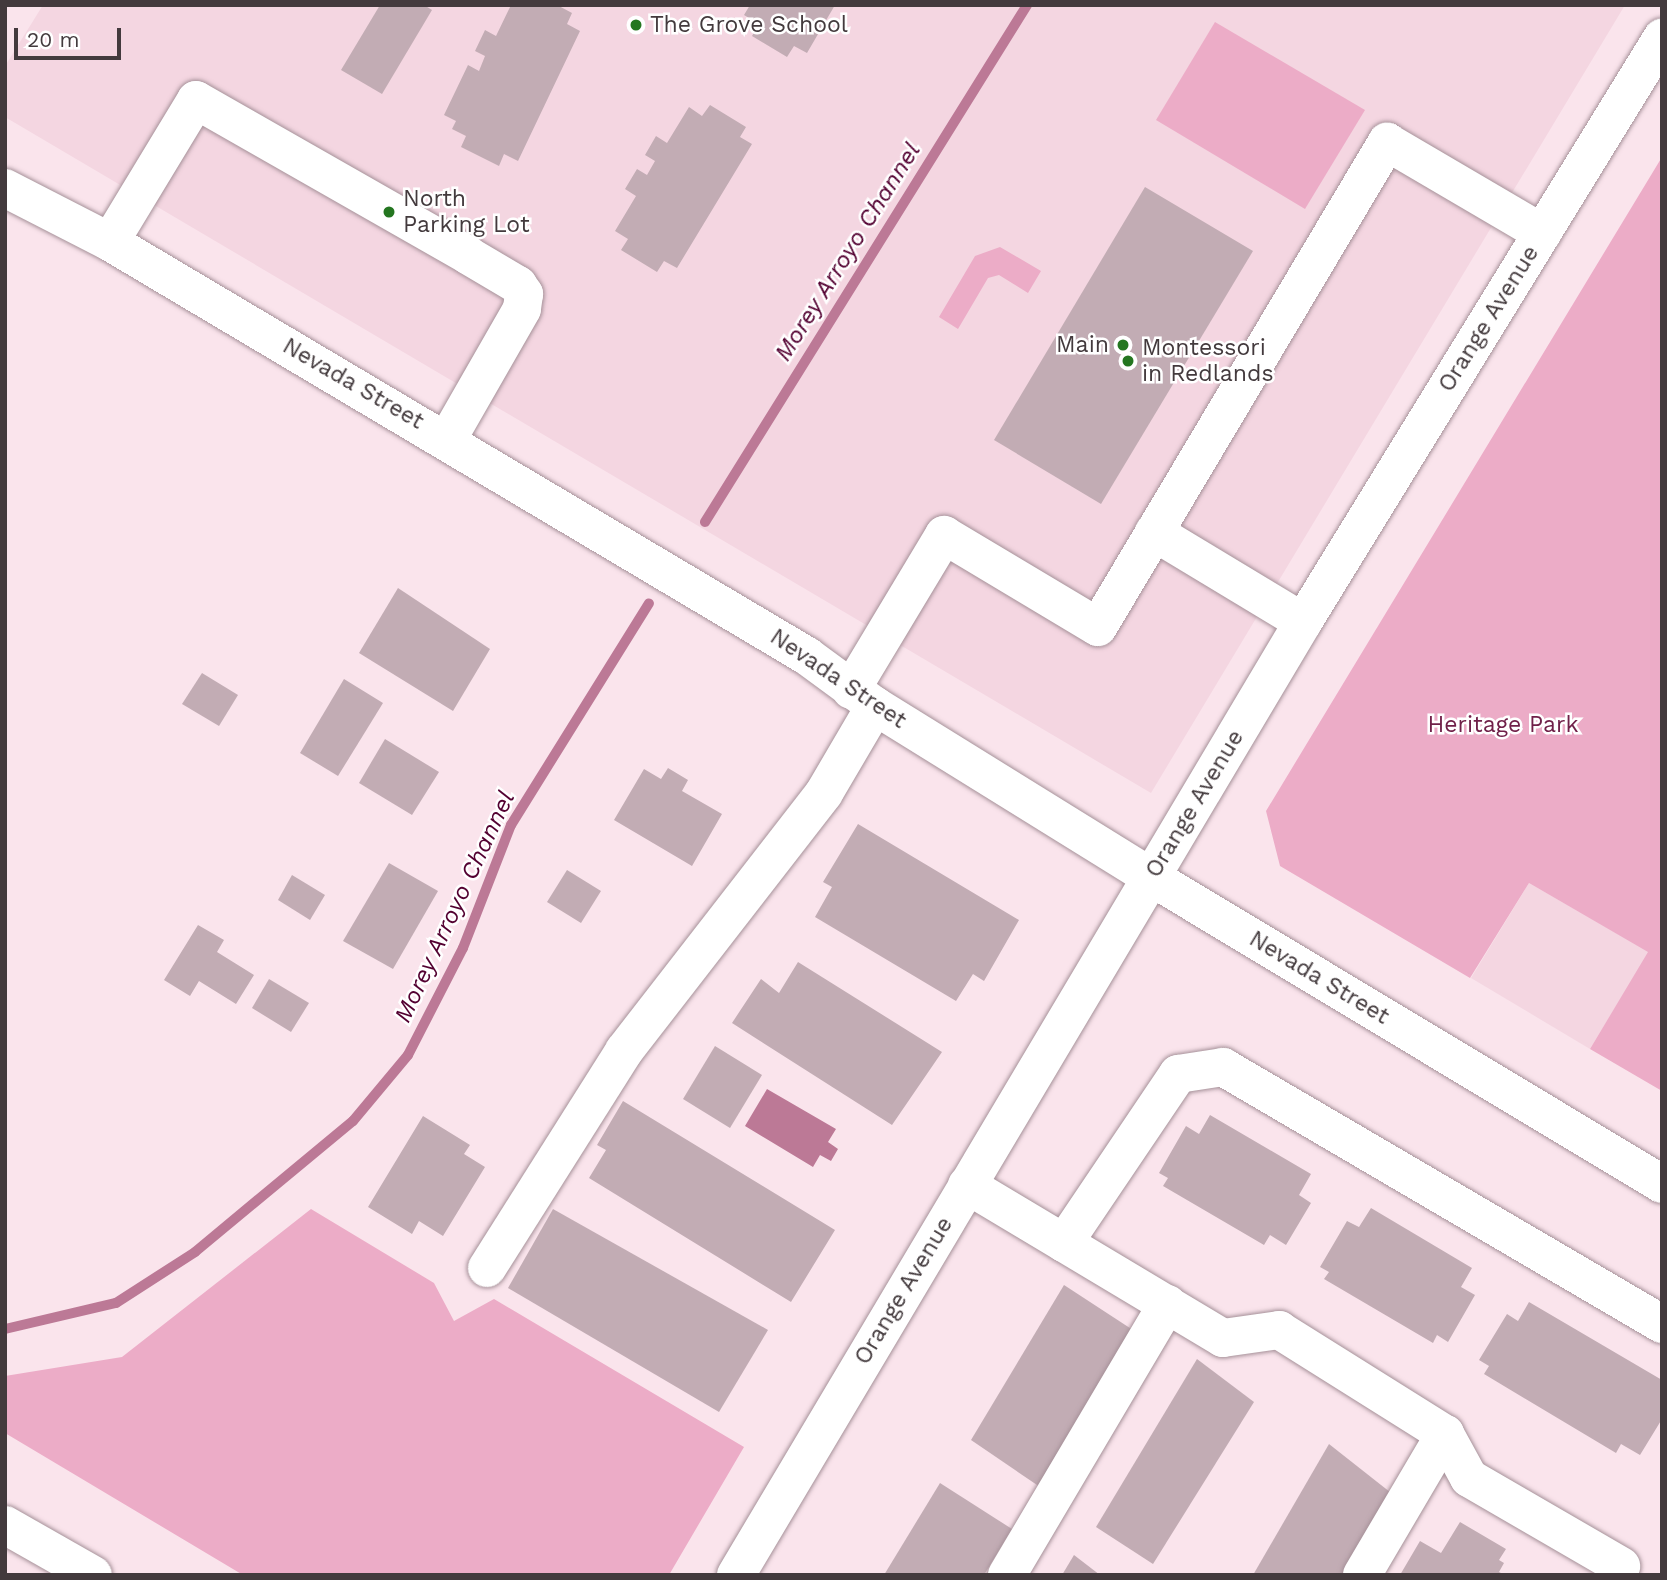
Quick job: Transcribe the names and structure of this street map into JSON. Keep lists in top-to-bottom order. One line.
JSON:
{"streets":{"street":["Orange Avenue","Nevada Street"]},"crossings":[["Orange Avenue","Nevada Street"]],"water":["Morey Arroyo Channel"],"parks":["Heritage Park"],"places":["The Grove School","North Parking Lot","Main","Montessori in Redlands"],"scale_bar":"20 m"}
